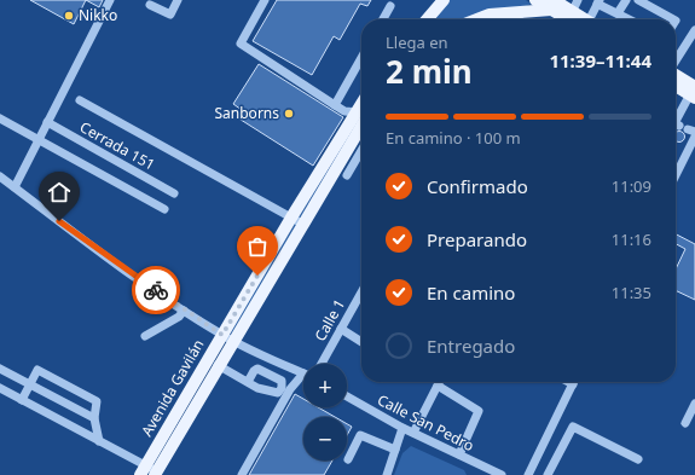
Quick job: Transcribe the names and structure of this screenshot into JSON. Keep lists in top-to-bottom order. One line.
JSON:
{"streets":{"main road":["Avenida Gavilán"],"street":["Cerrada 151","Calle 1","Calle San Pedro"]},"places":["Nikko","Sanborns"],"page":{"heading":["2 min","Llega en","11:39–11:44"],"bar":"En camino · 100 m","list":[["Confirmado","11:09"],["Preparando","11:16"],["En camino","11:35"],"Entregado"],"map_buttons":["+","−"]}}
